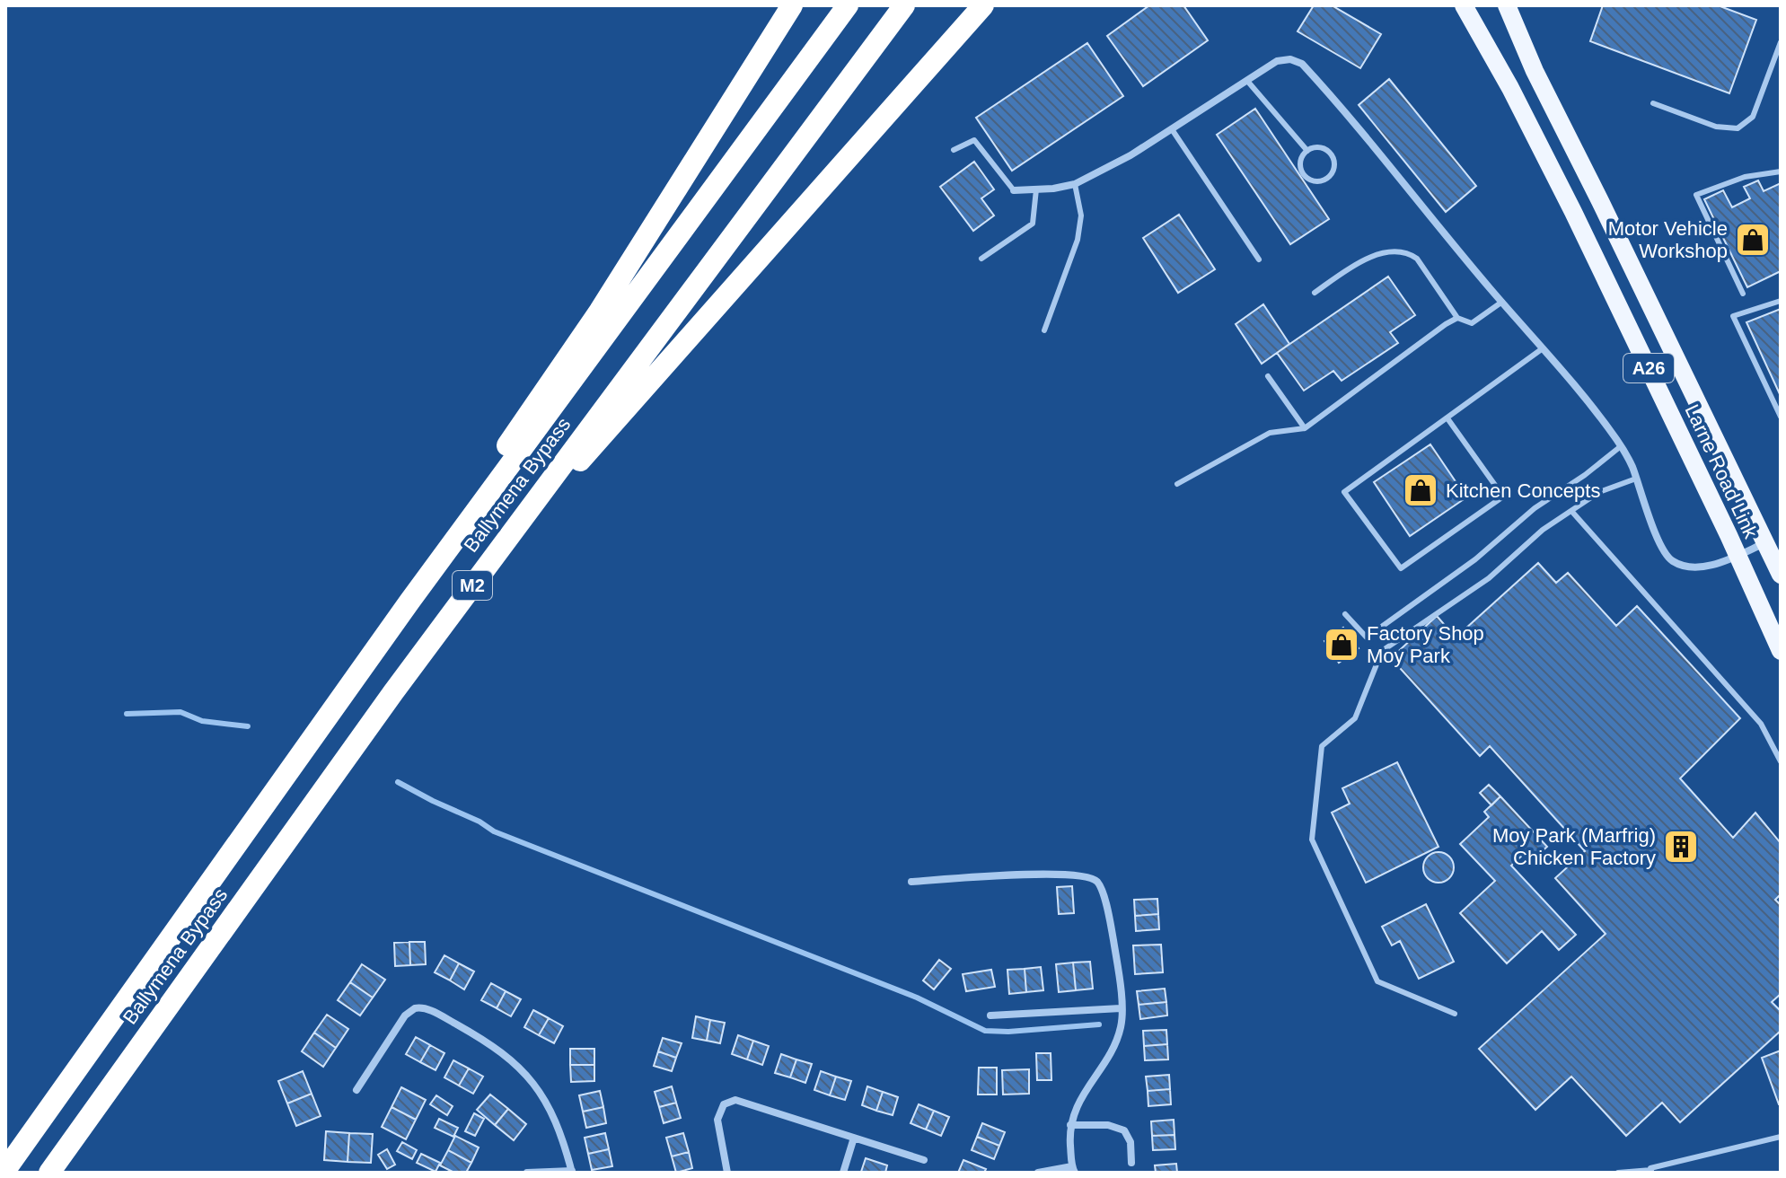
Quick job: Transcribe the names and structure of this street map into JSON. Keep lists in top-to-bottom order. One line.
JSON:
{"streets":{"highway":["Ballymena Bypass","M2"],"main road":["A26","Larne Road Link"]},"crossings":[["Ballymena Bypass","M2"]],"places":{"shop":["Motor Vehicle Workshop","Kitchen Concepts","Factory Shop Moy Park"],"building":["Moy Park (Marfrig) Chicken Factory"]}}
